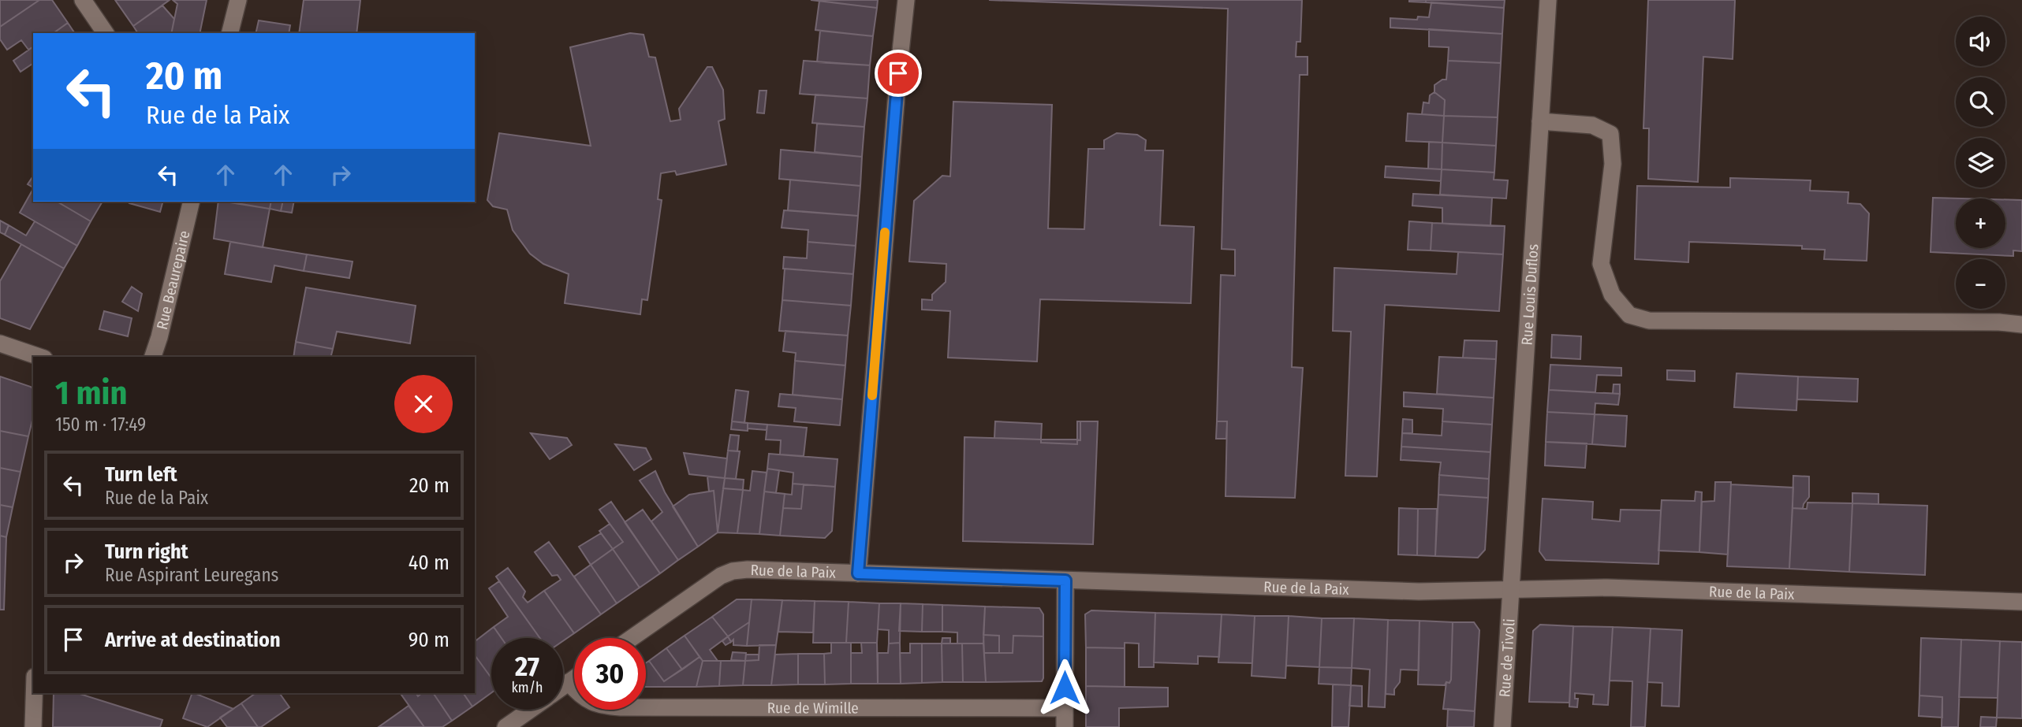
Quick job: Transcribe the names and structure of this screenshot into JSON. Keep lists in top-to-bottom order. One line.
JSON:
{"streets":{"street":["Rue Beaurepaire","Rue Louis Duflos","Rue de la Paix","Rue de Tivoli","Rue de Wimille"]},"crossings":[["Rue Louis Duflos","Rue de la Paix"],["Rue Louis Duflos","Rue de Tivoli"],["Rue de la Paix","Rue de Tivoli"]],"page":{"map_buttons":["+","−"],"turn":["20 m","Rue de la Paix"],"heading":["1 min","150 m · 17:49"],"list":[{"name":"Turn left","note":"Rue de la Paix","value":"20 m"},{"name":"Turn right","note":"Rue Aspirant Leuregans","value":"40 m"},{"name":"Arrive at destination","value":"90 m"}],"speed":"27 km/h","limit":"30"}}
